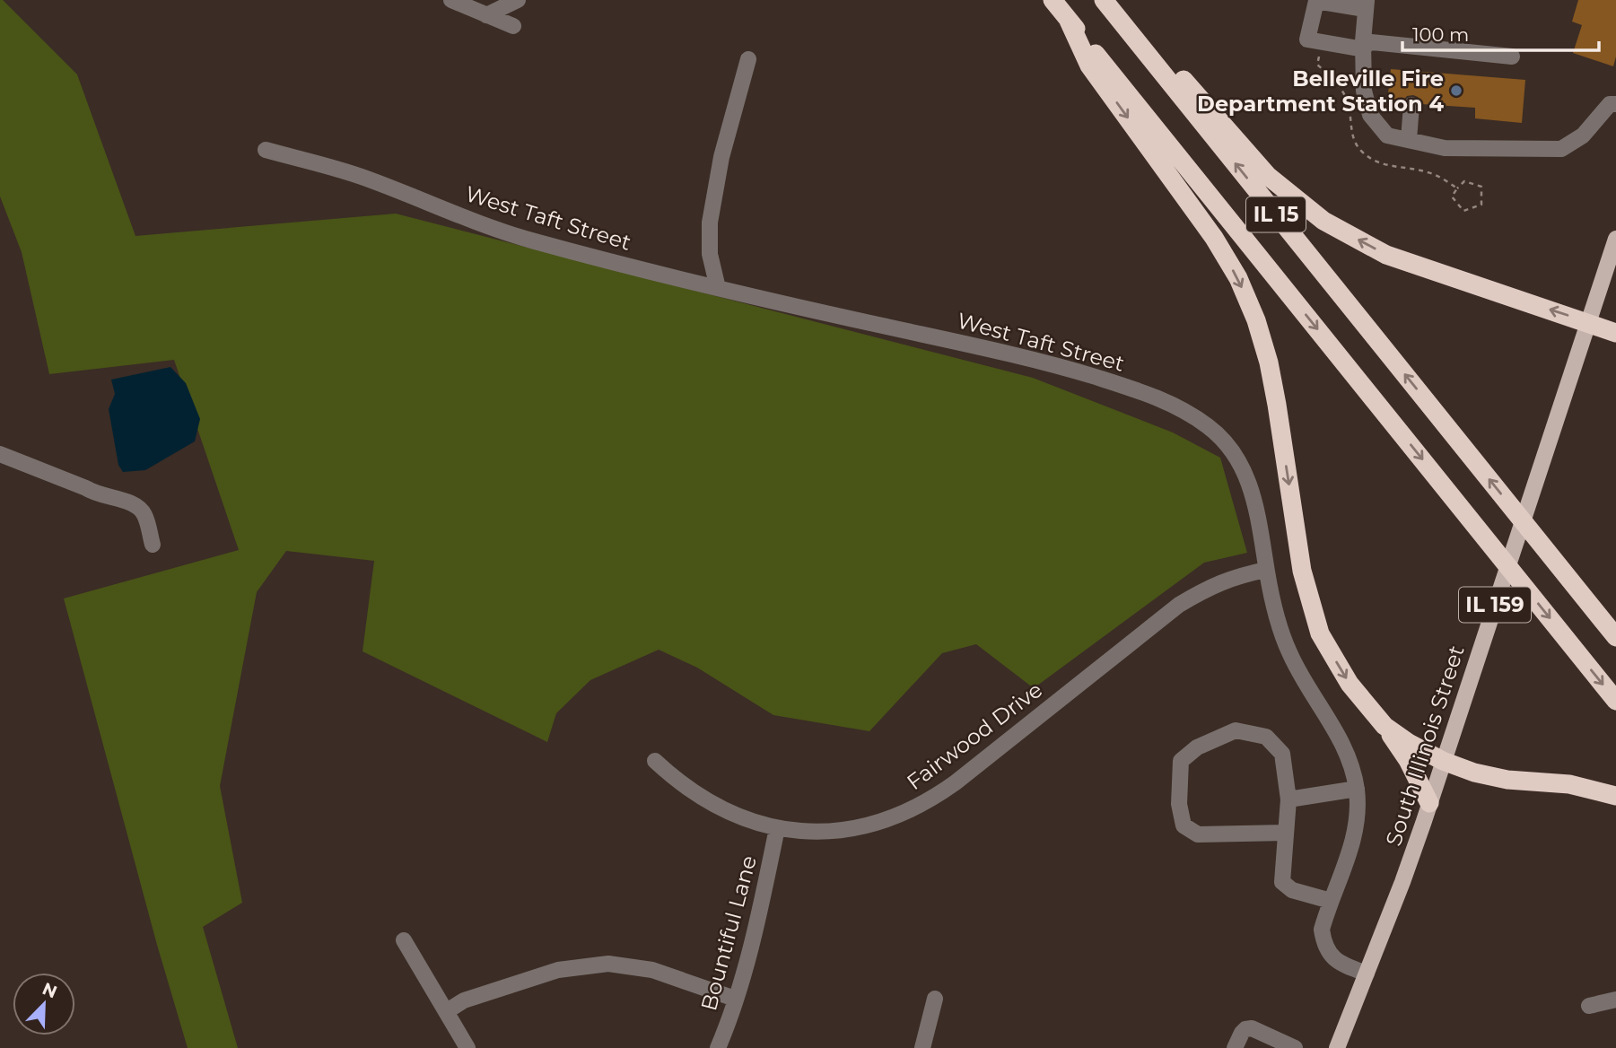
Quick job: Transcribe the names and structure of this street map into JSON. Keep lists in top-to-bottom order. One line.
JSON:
{"streets":{"highway":["IL 15"],"main road":["IL 159","South Illinois Street"],"street":["West Taft Street","Fairwood Drive","Bountiful Lane"]},"crossings":[["West Taft Street","Fairwood Drive"],["West Taft Street","South Illinois Street"],["Fairwood Drive","Bountiful Lane"]],"places":["Belleville Fire Department Station 4"],"scale_bar":"100 m","north":"top right"}
